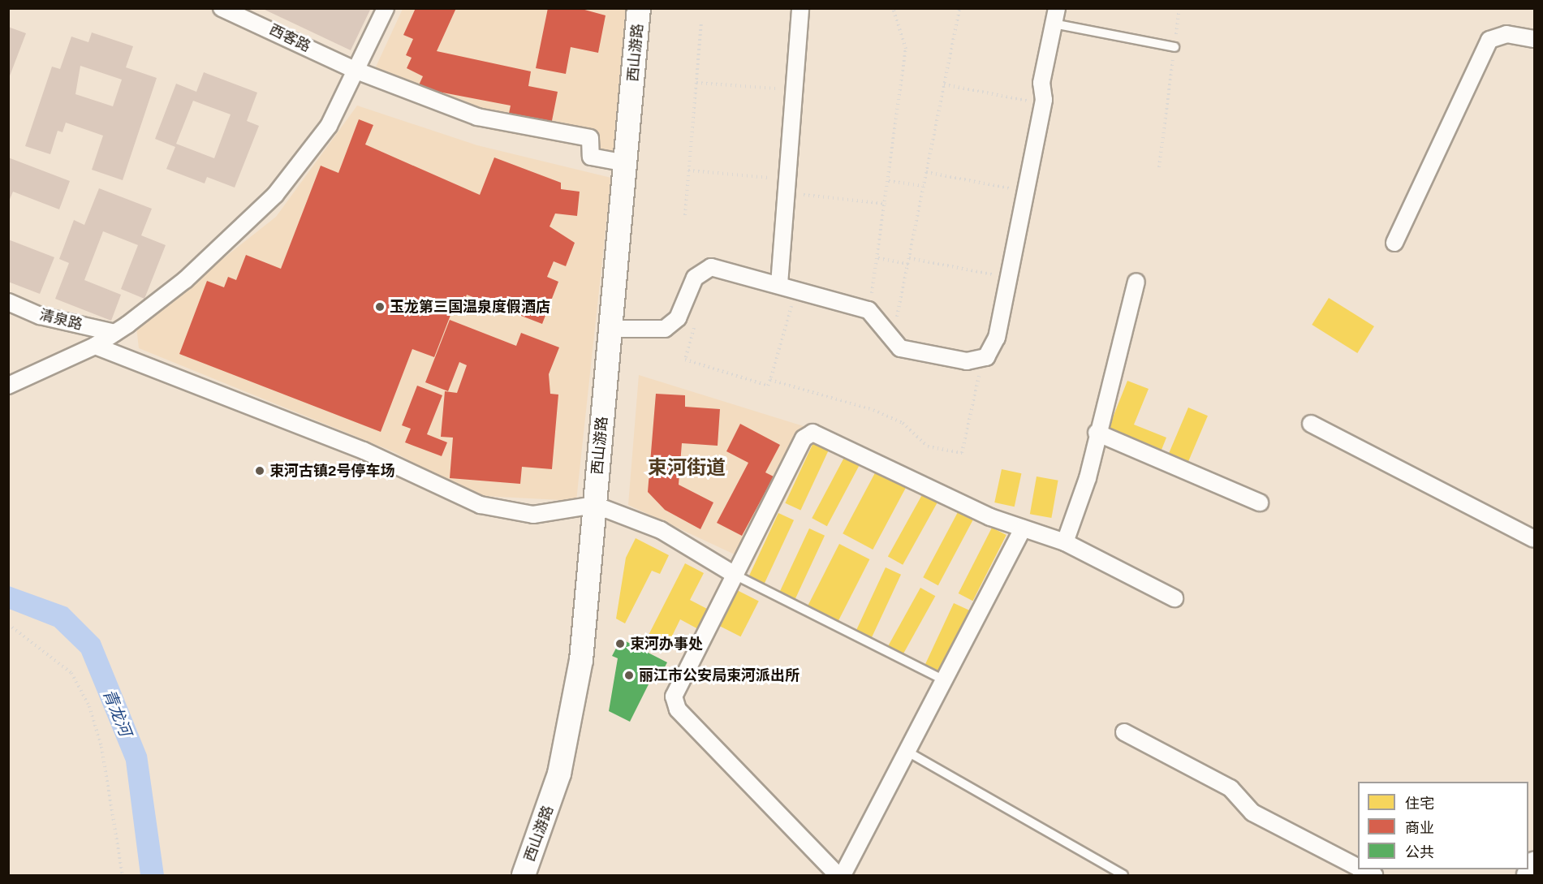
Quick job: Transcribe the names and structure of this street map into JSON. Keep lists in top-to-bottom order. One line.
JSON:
{"streets":{"street":["西客路","西山游路","清泉路"]},"crossings":[["西客路","西山游路"]],"districts":["束河街道"],"water":["青龙河"],"places":["玉龙第三国温泉度假酒店","束河古镇2号停车场","束河办事处","丽江市公安局束河派出所"],"legend":["住宅","商业","公共"]}
